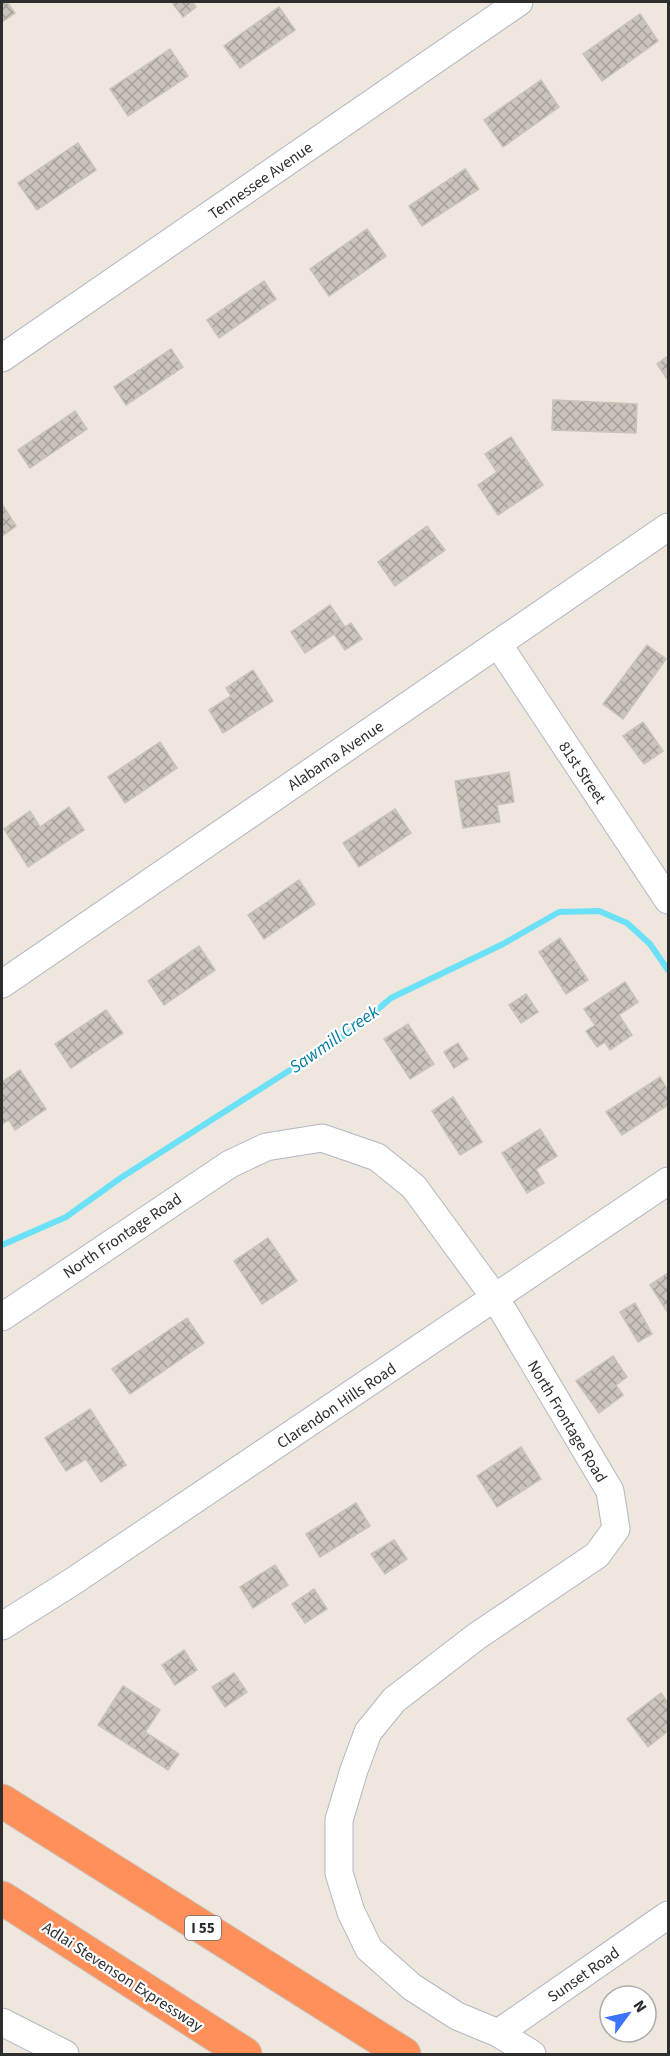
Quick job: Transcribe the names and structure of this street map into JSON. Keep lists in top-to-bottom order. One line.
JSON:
{"streets":{"highway":["I 55","Adlai Stevenson Expressway"],"street":["Tennessee Avenue","Alabama Avenue","81st Street","North Frontage Road","Clarendon Hills Road","Sunset Road"]},"crossings":[["Alabama Avenue","81st Street"],["North Frontage Road","Clarendon Hills Road"],["North Frontage Road","Sunset Road"]],"water":["Sawmill Creek"],"north":"top right"}
